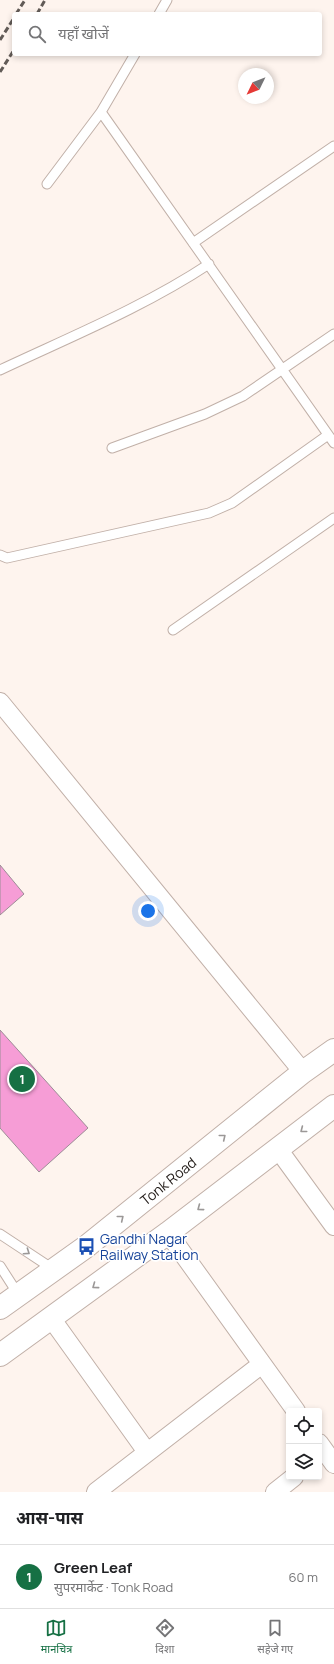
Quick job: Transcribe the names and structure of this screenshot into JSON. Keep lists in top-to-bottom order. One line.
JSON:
{"streets":{"main road":["Tonk Road"]},"places":{"bus stop":["Gandhi Nagar Railway Station"]},"north":"bottom left","page":{"search":"यहाँ खोजें","pins":"1","heading":"आस-पास","list":[{"mark":"1","name":"Green Leaf","note":"सुपरमार्केट · Tonk Road","value":"60 m"}],"nav":["मानचित्र","दिशा","सहेजे गए"]}}
